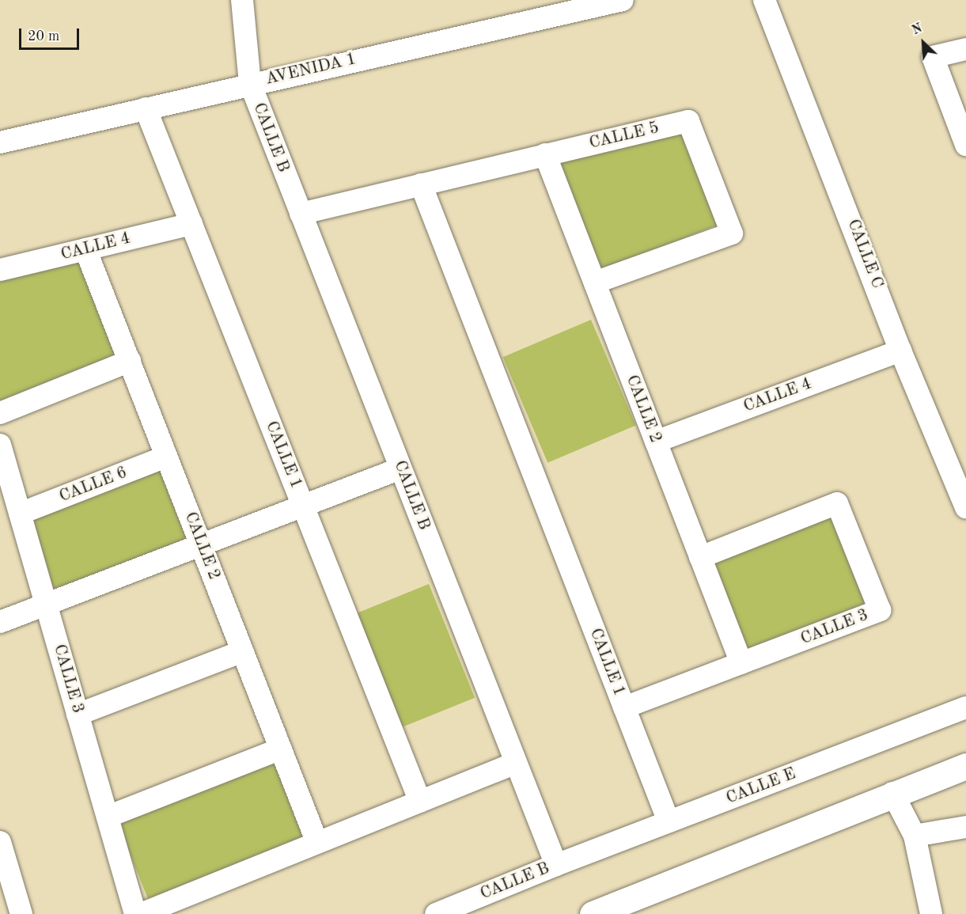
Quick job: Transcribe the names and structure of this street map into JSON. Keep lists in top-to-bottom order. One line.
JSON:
{"streets":{"street":["AVENIDA 1","CALLE 5","CALLE B","CALLE 4","CALLE C","CALLE 2","CALLE 1","CALLE 6","CALLE 3","CALLE E"]},"crossings":[["AVENIDA 1","CALLE B"],["AVENIDA 1","CALLE 1"],["CALLE 5","CALLE B"],["CALLE 5","CALLE 2"],["CALLE 5","CALLE 1"],["CALLE B","CALLE E"],["CALLE 4","CALLE C"],["CALLE 4","CALLE 2"],["CALLE 4","CALLE 1"],["CALLE 2","CALLE 6"],["CALLE 2","CALLE 3"],["CALLE 1","CALLE 3"],["CALLE 1","CALLE E"],["CALLE 6","CALLE 3"]],"scale_bar":"20 m","north":"top left"}
